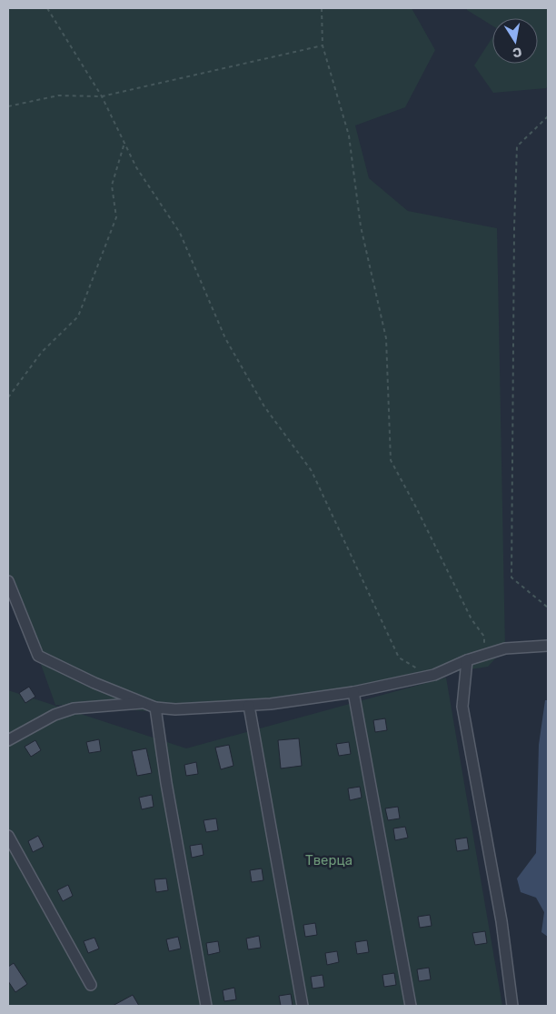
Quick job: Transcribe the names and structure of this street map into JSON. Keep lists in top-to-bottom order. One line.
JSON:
{"parks":["Тверца"],"north":"bottom"}
